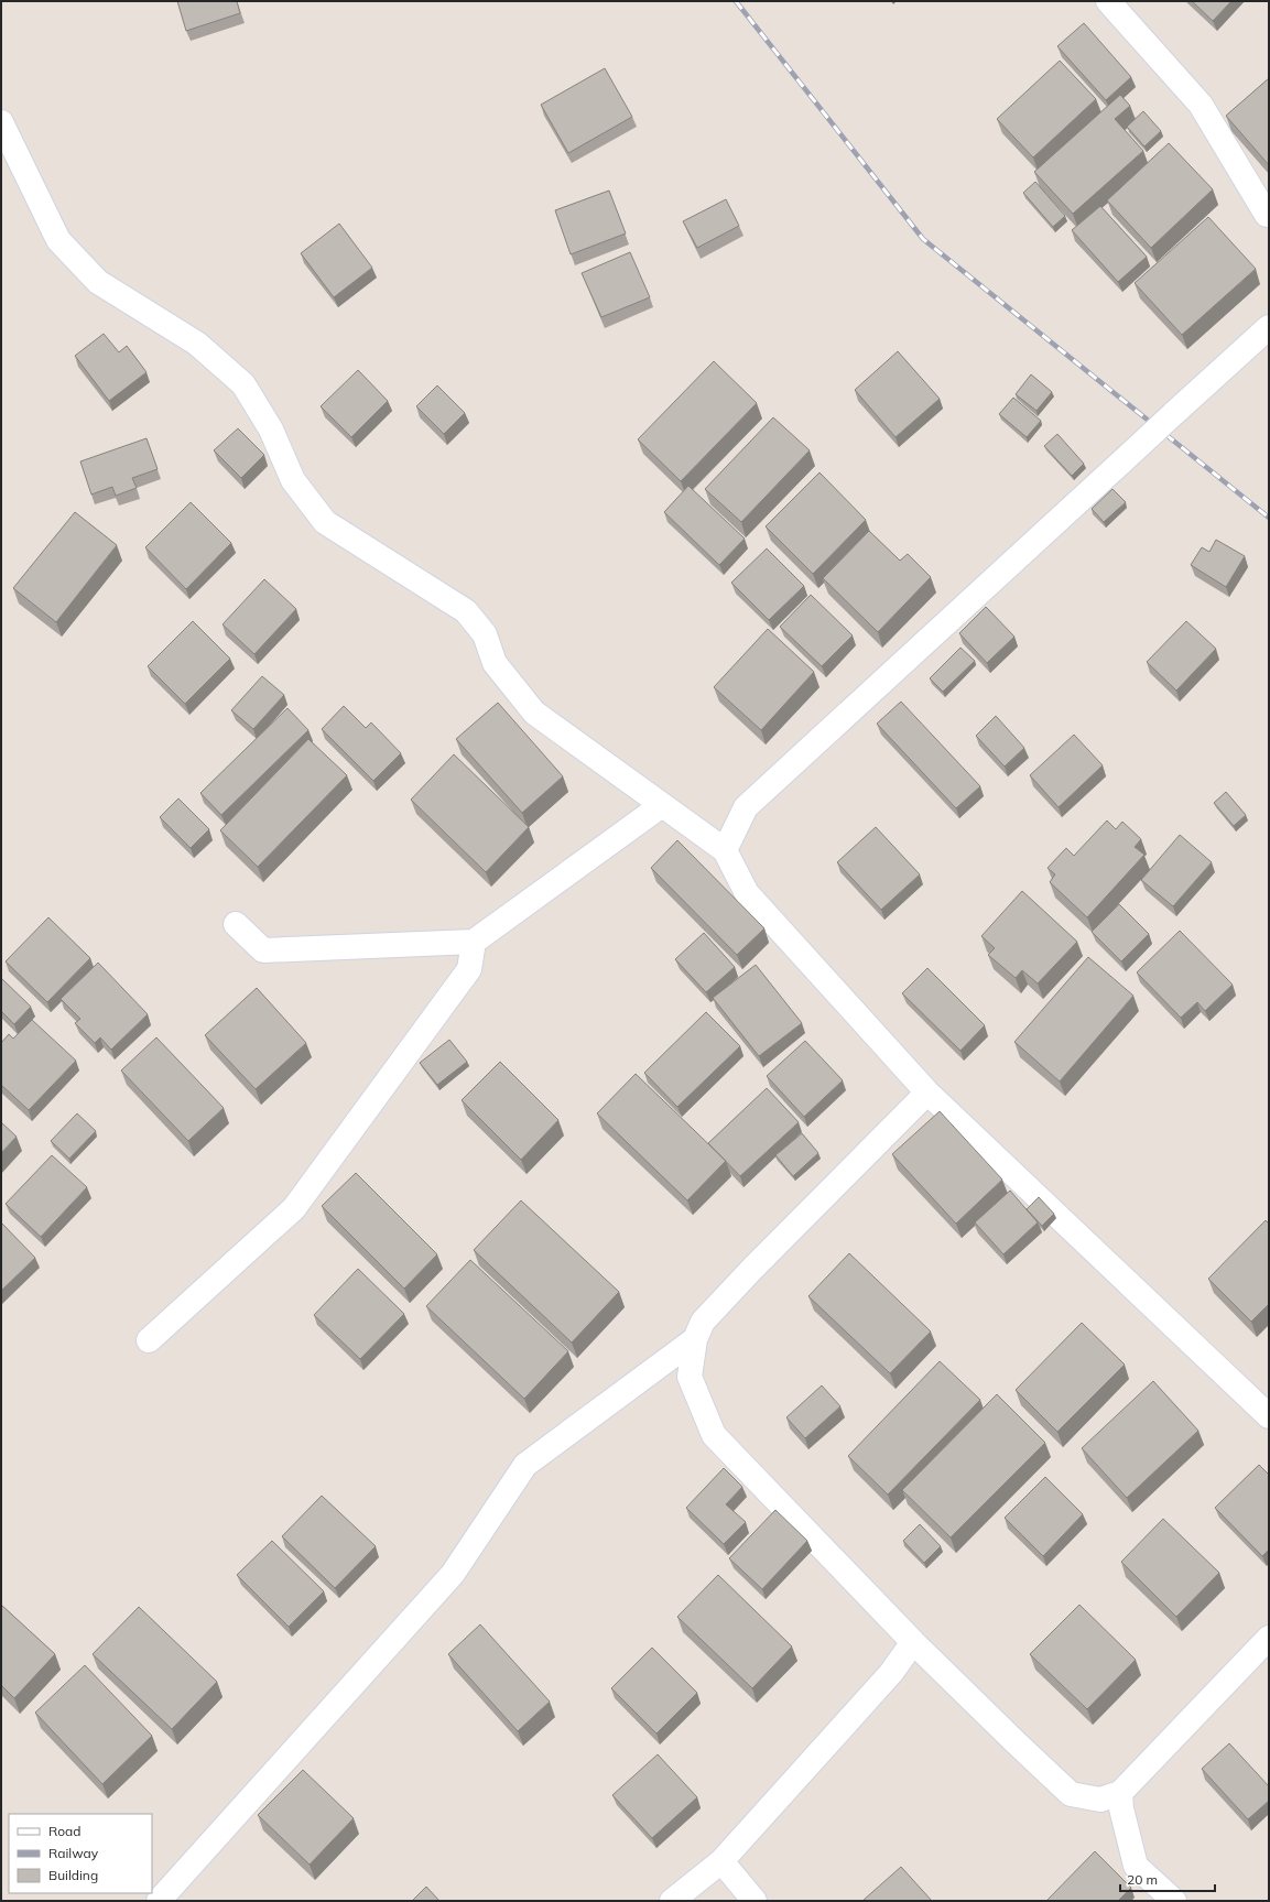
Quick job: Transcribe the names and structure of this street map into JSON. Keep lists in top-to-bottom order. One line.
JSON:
{"legend":["Road","Railway","Building"],"scale_bar":"20 m"}
